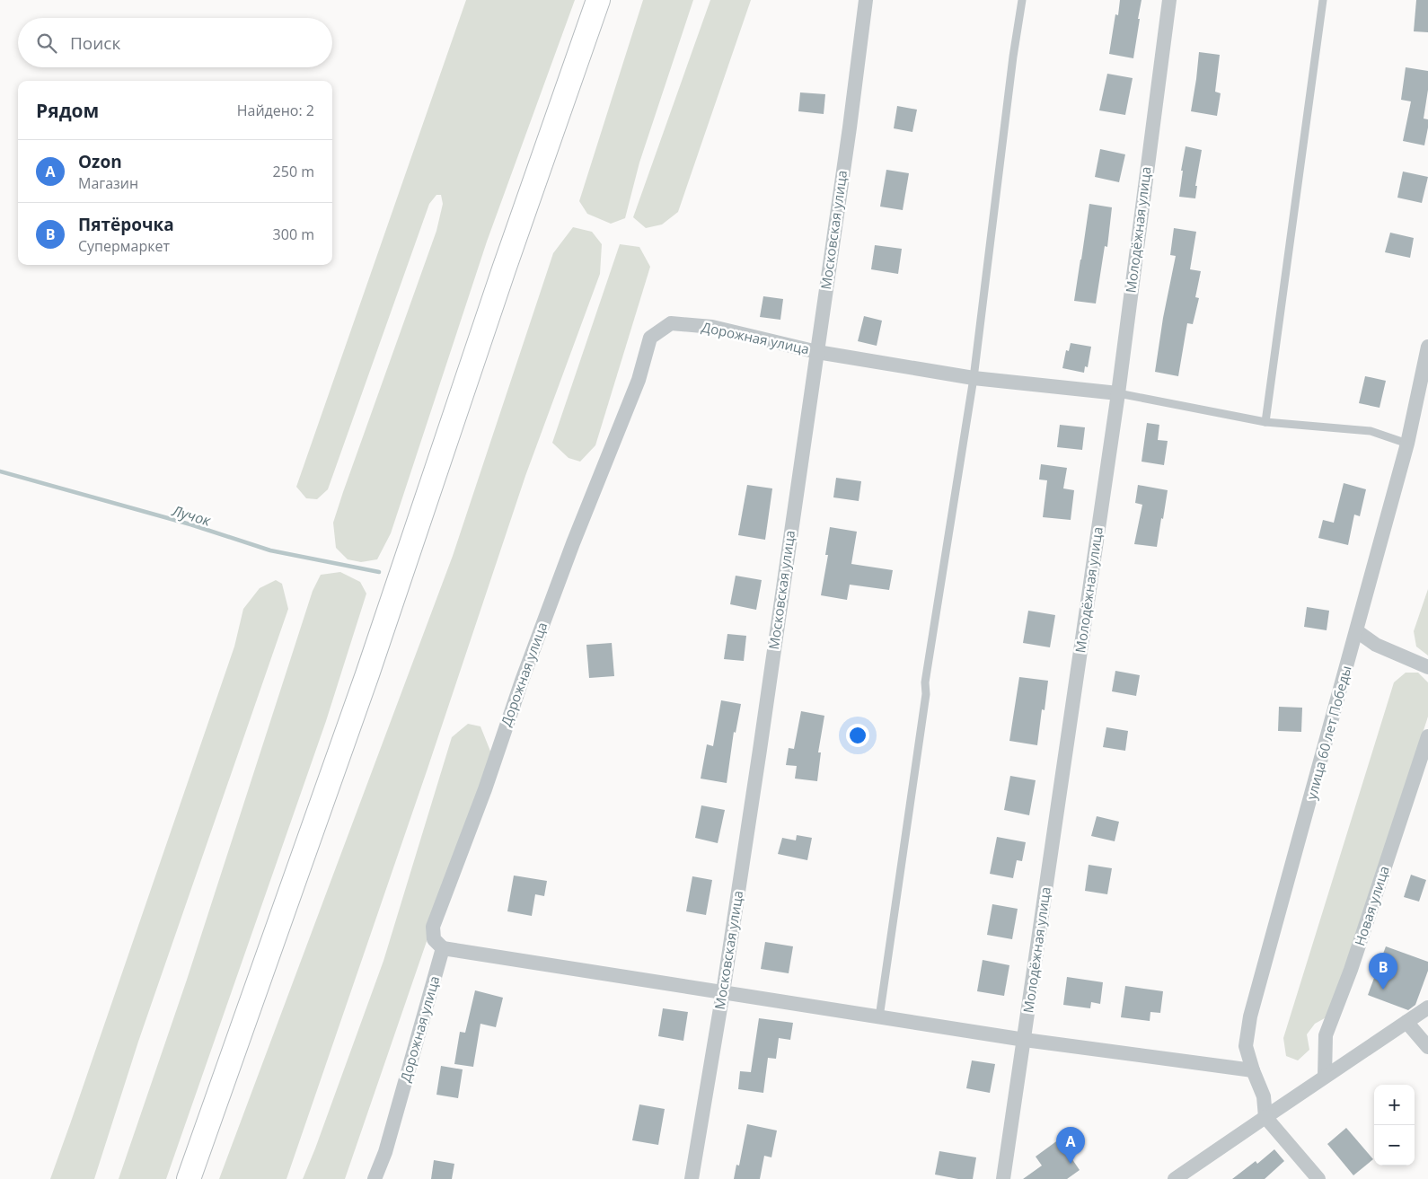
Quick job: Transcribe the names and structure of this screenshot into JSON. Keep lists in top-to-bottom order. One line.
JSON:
{"streets":{"street":["Московская улица","Молодёжная улица","Дорожная улица","улица 60 лет Победы","Новая улица"]},"crossings":[["Московская улица","Дорожная улица"],["Молодёжная улица","Дорожная улица"]],"water":["Лучок"],"page":{"search":"Поиск","heading":["Рядом","Найдено: 2"],"list":[{"mark":"A","name":"Ozon","note":"Магазин","value":"250 m"},{"mark":"B","name":"Пятёрочка","note":"Супермаркет","value":"300 m"}],"pins":["B","A"],"map_buttons":["+","−"]}}
